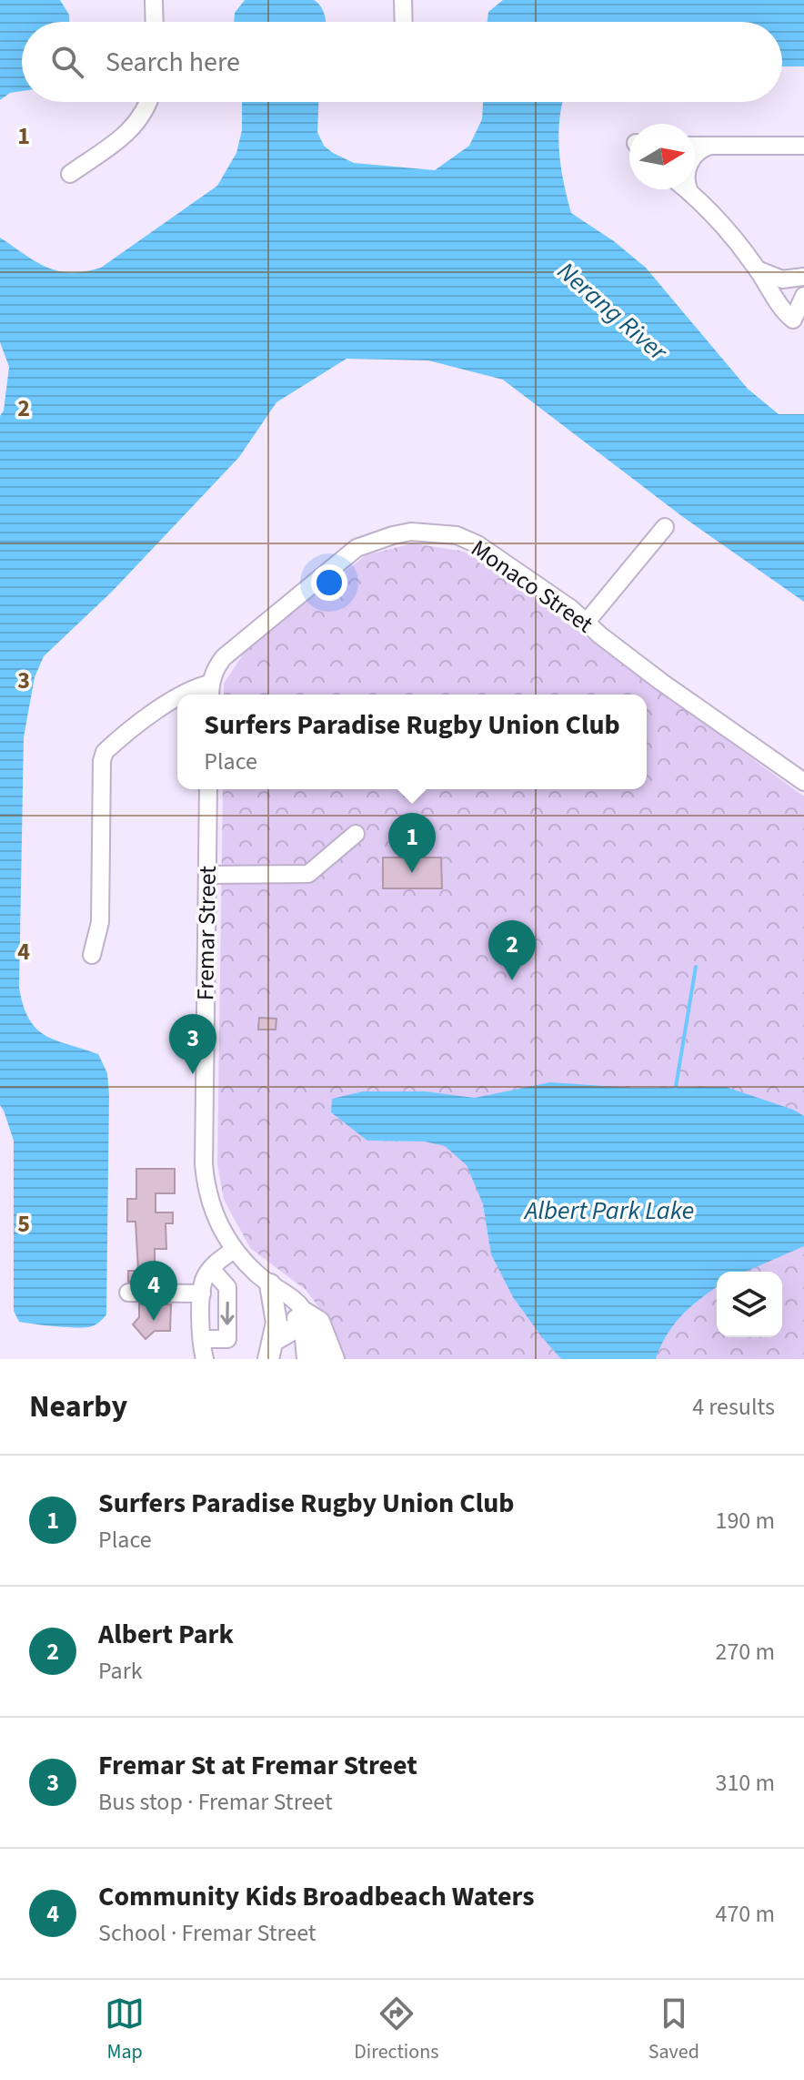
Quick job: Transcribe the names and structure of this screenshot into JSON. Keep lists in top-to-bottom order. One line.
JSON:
{"streets":{"street":["Monaco Street","Fremar Street"]},"water":["Nerang River","Albert Park Lake"],"north":"right","page":{"search":"Search here","popup":["Surfers Paradise Rugby Union Club","Place"],"pins":["1","2","3","4"],"heading":["Nearby","4 results"],"list":[{"mark":"1","name":"Surfers Paradise Rugby Union Club","note":"Place","value":"190 m"},{"mark":"2","name":"Albert Park","note":"Park","value":"270 m"},{"mark":"3","name":"Fremar St at Fremar Street","note":"Bus stop · Fremar Street","value":"310 m"},{"mark":"4","name":"Community Kids Broadbeach Waters","note":"School · Fremar Street","value":"470 m"}],"nav":["Map","Directions","Saved"]},"grid":{"rows":["1","2","3","4","5"]}}
